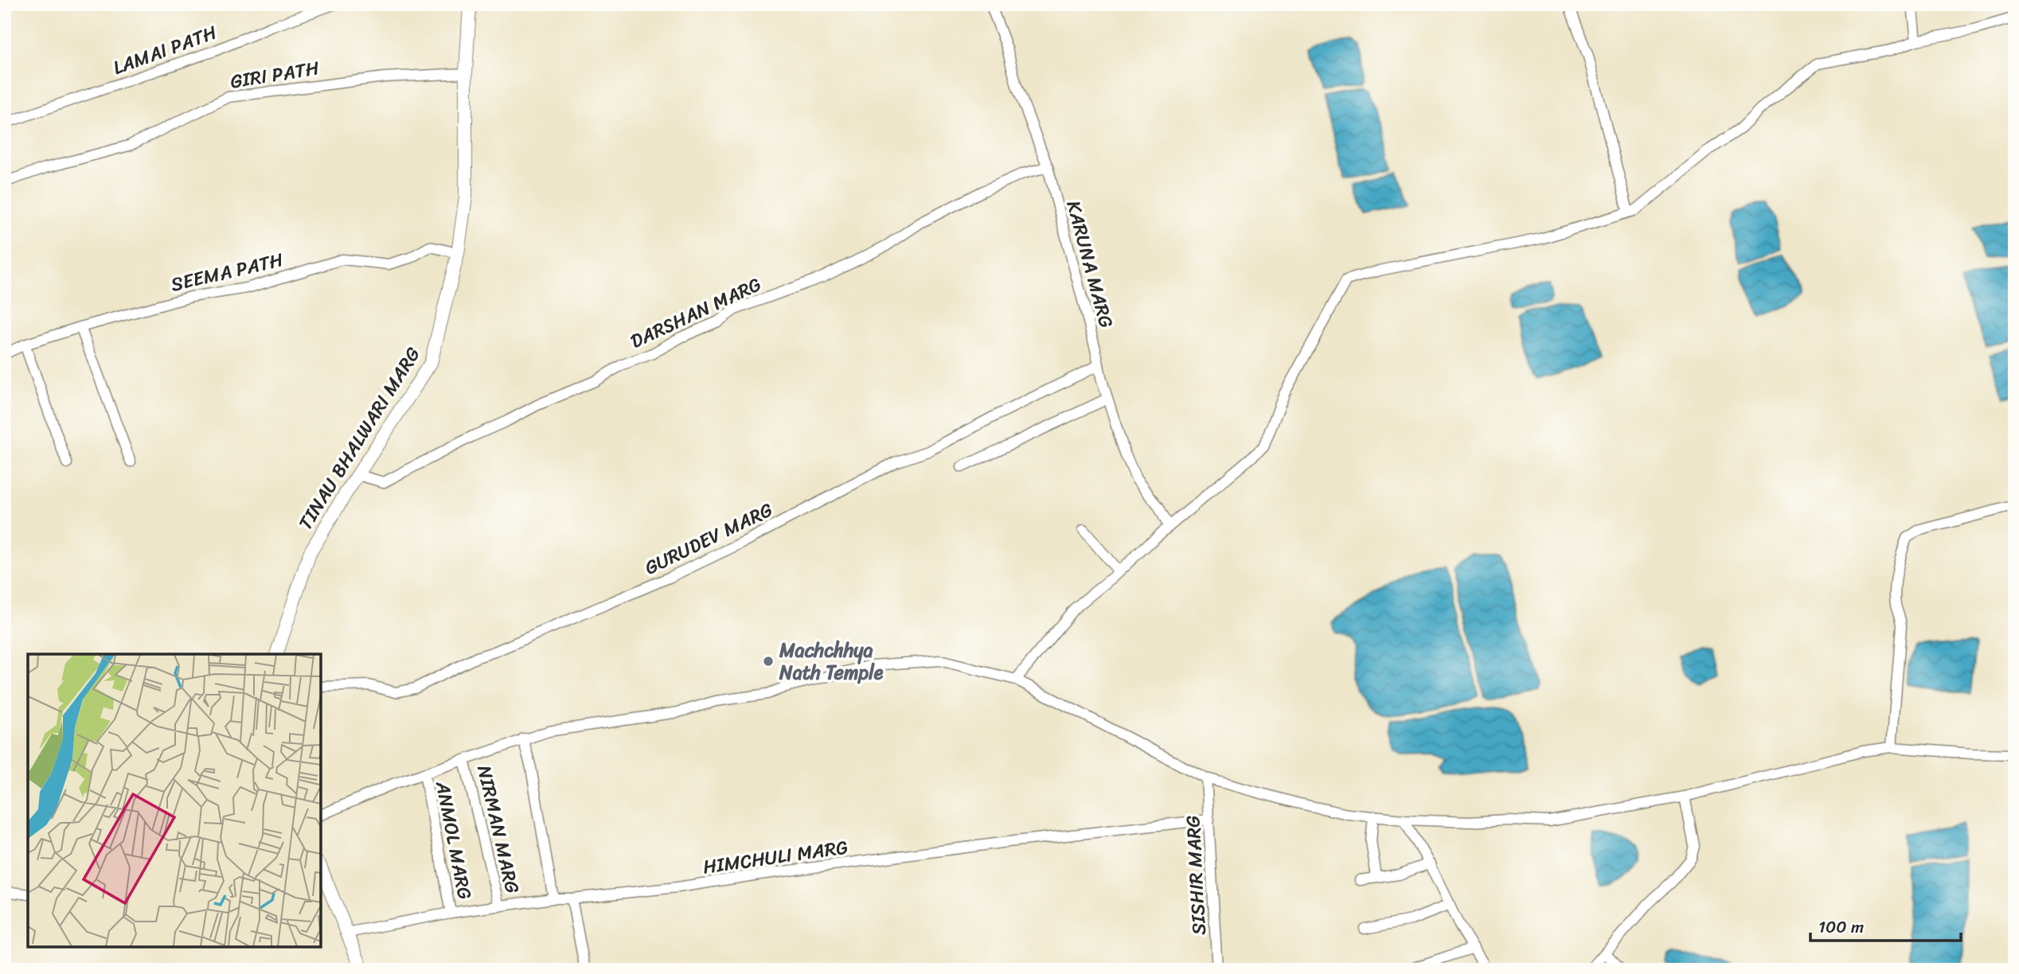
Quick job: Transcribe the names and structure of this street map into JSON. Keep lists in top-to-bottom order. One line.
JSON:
{"streets":{"street":["LAMAI PATH","GIRI PATH","KARUNA MARG","SEEMA PATH","DARSHAN MARG","TINAU BHALWARI MARG","GURUDEV MARG","NIRMAN MARG","ANMOL MARG","HIMCHULI MARG","SISHIR MARG"]},"crossings":[["GIRI PATH","TINAU BHALWARI MARG"],["KARUNA MARG","DARSHAN MARG"],["KARUNA MARG","GURUDEV MARG"],["SEEMA PATH","TINAU BHALWARI MARG"],["DARSHAN MARG","TINAU BHALWARI MARG"],["NIRMAN MARG","HIMCHULI MARG"],["ANMOL MARG","HIMCHULI MARG"],["HIMCHULI MARG","SISHIR MARG"]],"places":["Machchhya Nath Temple"],"scale_bar":"100 m"}
